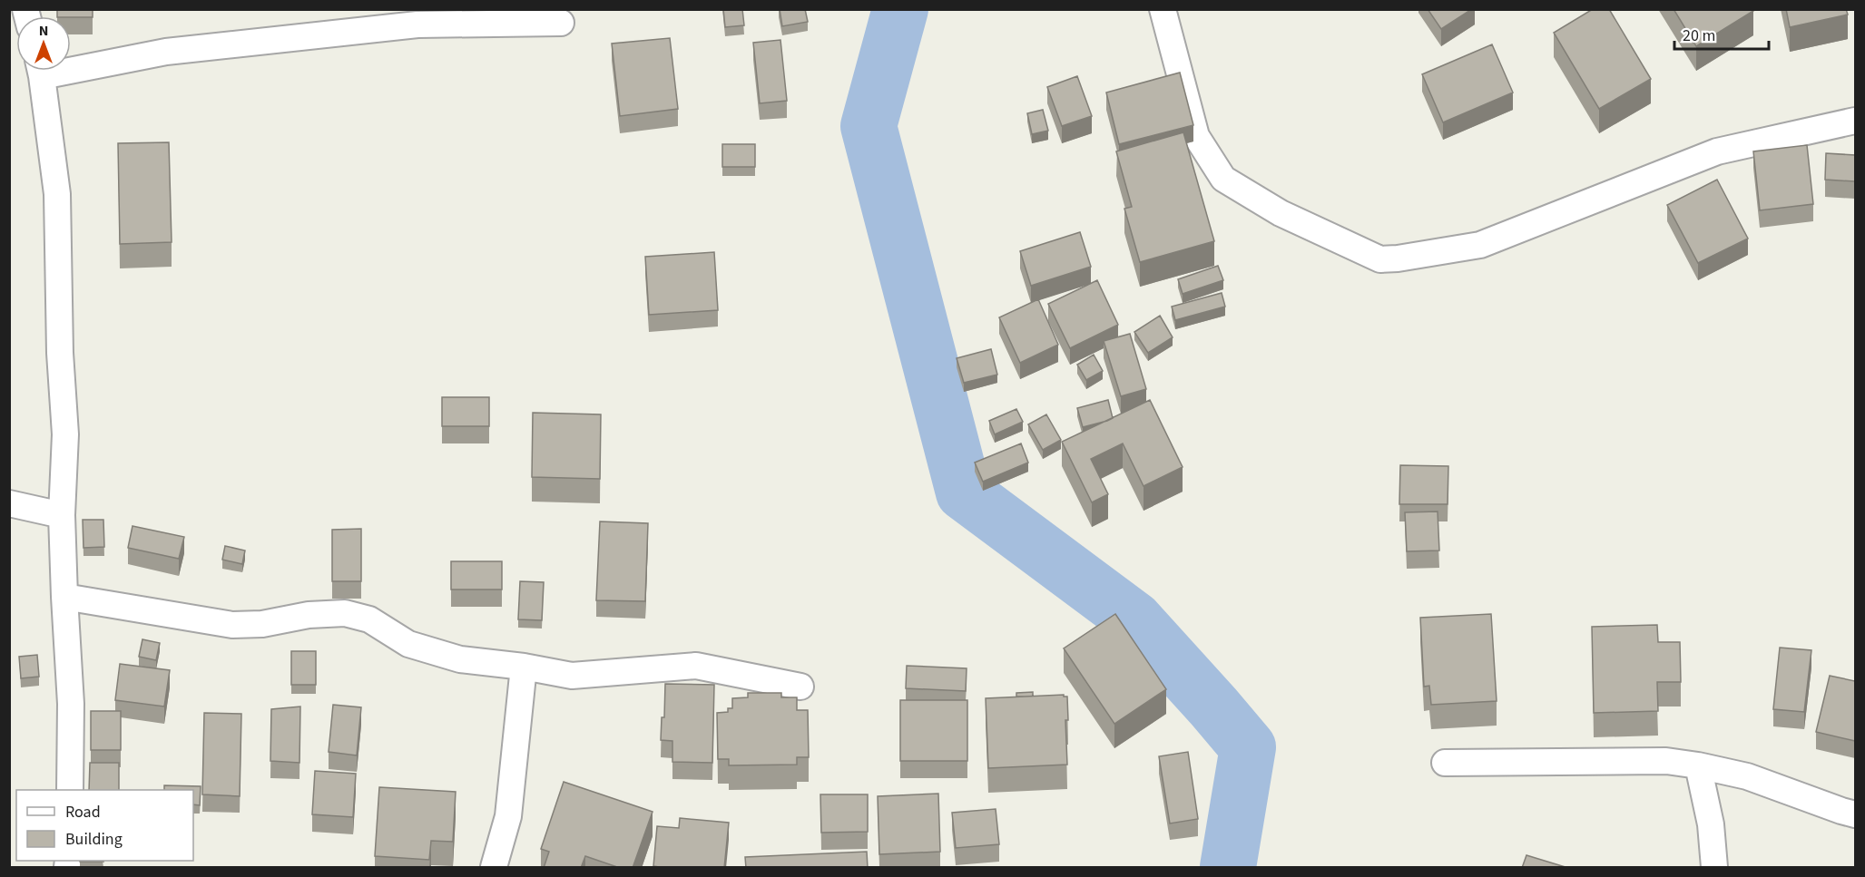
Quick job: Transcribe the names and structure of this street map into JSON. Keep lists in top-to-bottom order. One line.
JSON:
{"legend":["Road","Building"],"scale_bar":"20 m","north":"top"}
